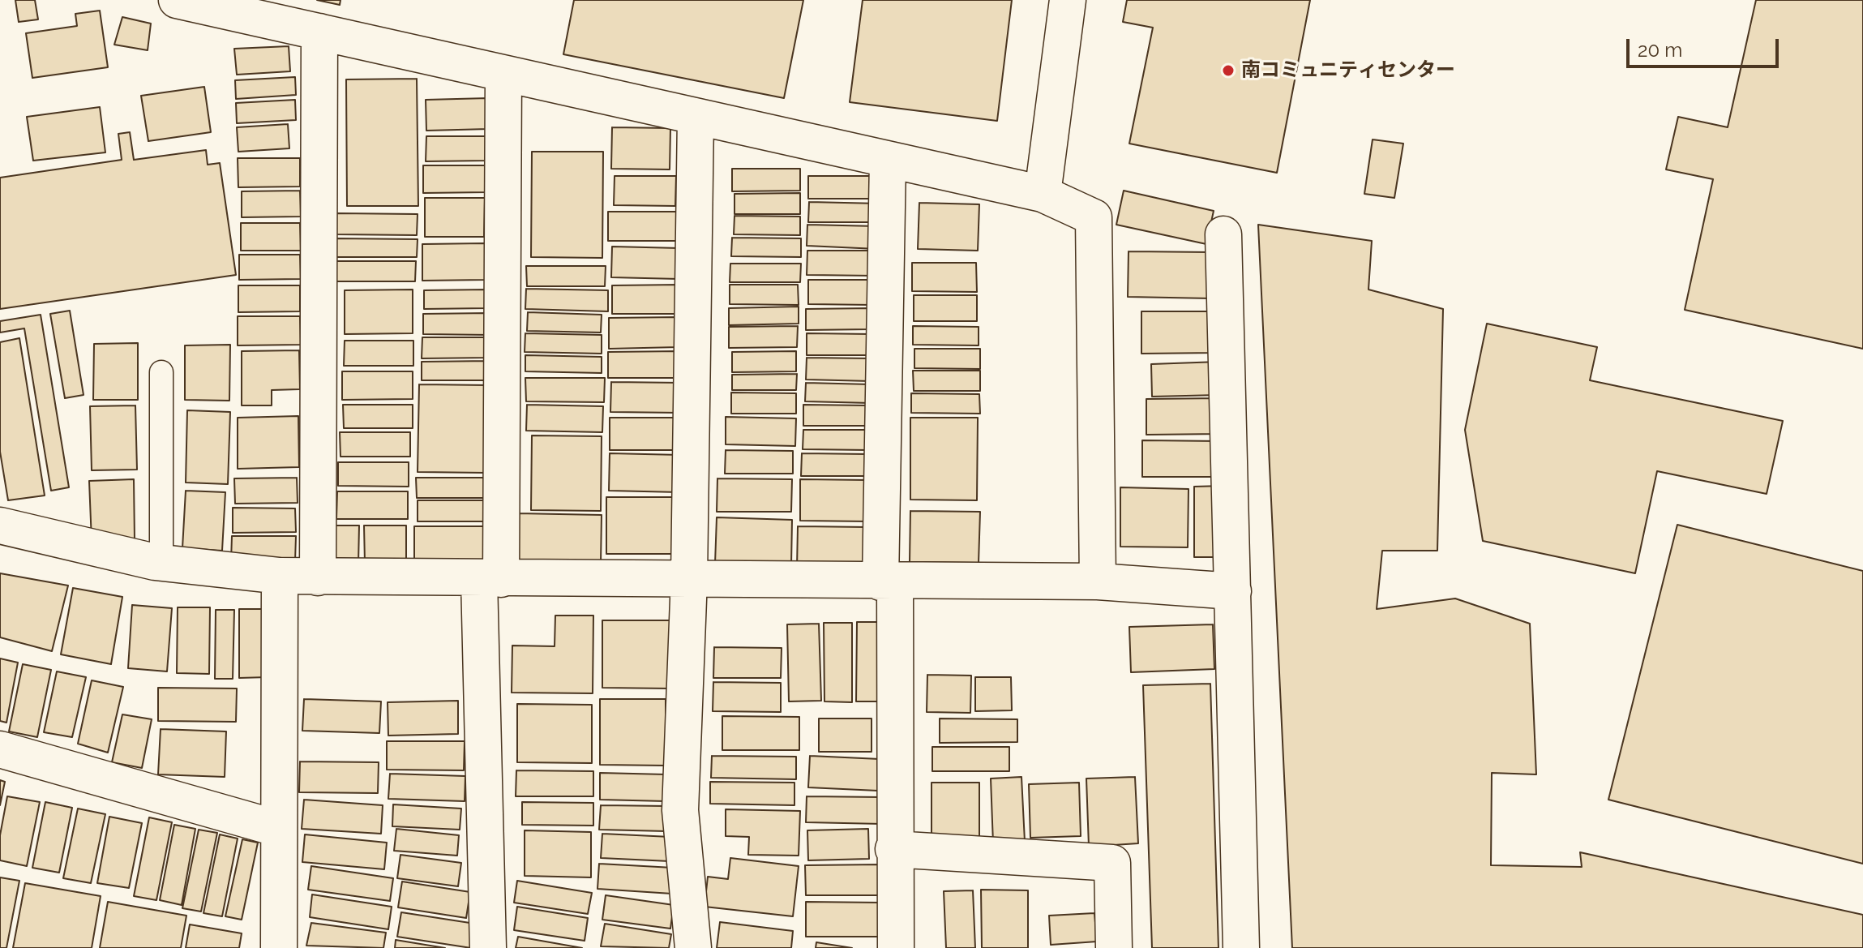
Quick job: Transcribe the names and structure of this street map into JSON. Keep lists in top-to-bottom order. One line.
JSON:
{"places":["南コミュニティセンター"],"scale_bar":"20 m"}
